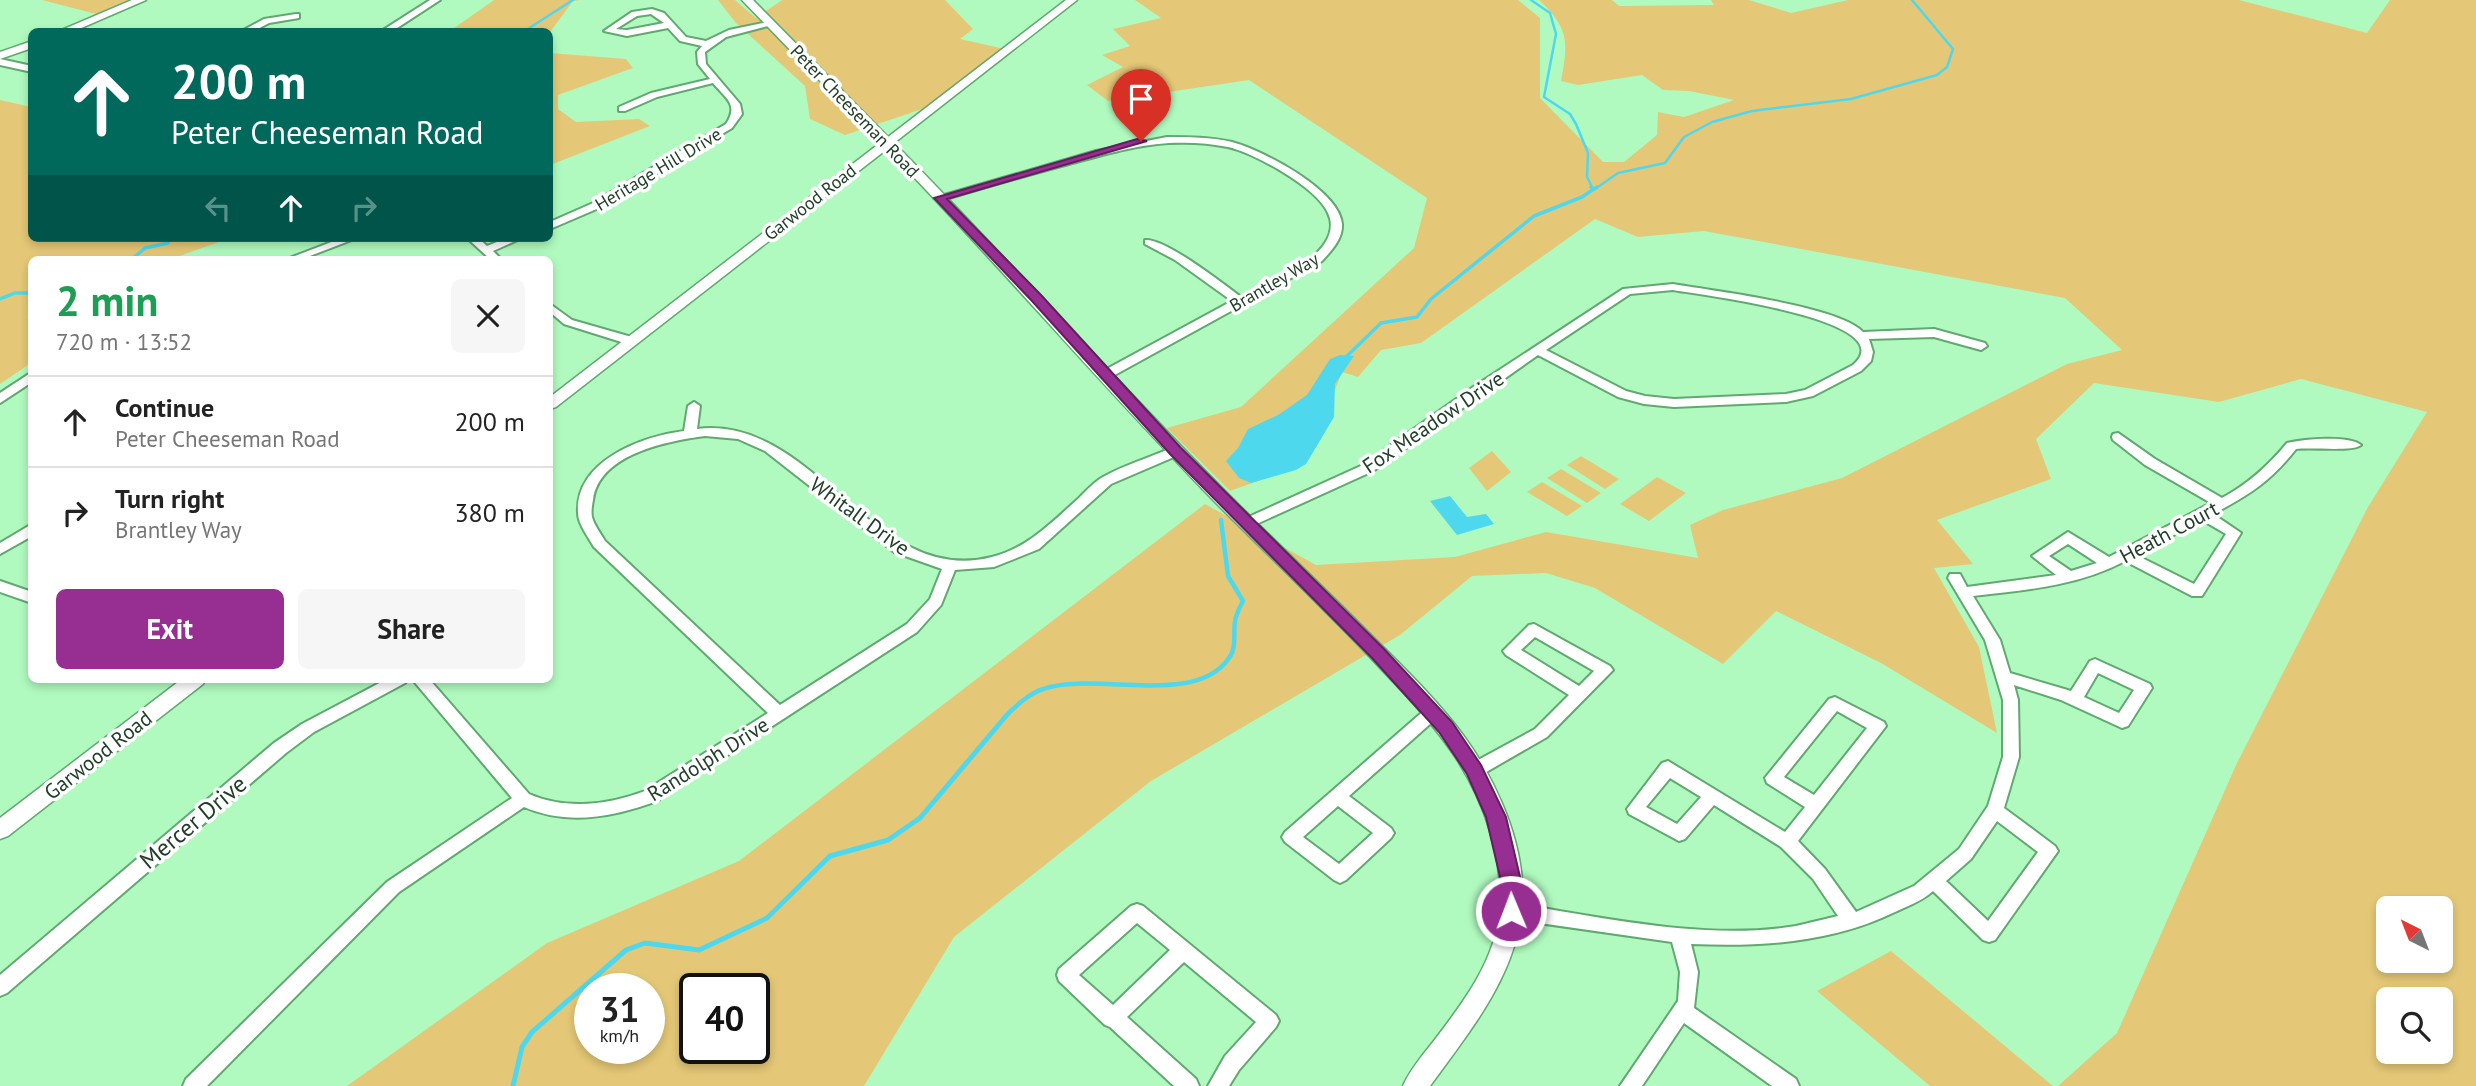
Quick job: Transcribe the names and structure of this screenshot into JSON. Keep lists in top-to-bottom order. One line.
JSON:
{"streets":{"street":["Peter Cheeseman Road","Heritage Hill Drive","Garwood Road","Brantley Way","Fox Meadow Drive","Whitall Drive","Heath Court","Randolph Drive","Mercer Drive"]},"crossings":[["Peter Cheeseman Road","Garwood Road"],["Peter Cheeseman Road","Brantley Way"],["Peter Cheeseman Road","Fox Meadow Drive"],["Peter Cheeseman Road","Whitall Drive"],["Whitall Drive","Randolph Drive"]],"north":"top left","page":{"turn":["200 m","Peter Cheeseman Road"],"heading":["2 min","720 m · 13:52"],"list":[{"name":"Continue","note":"Peter Cheeseman Road","value":"200 m"},{"name":"Turn right","note":"Brantley Way","value":"380 m"}],"buttons":["Exit","Share"],"speed":"31 km/h","limit":"40"}}
